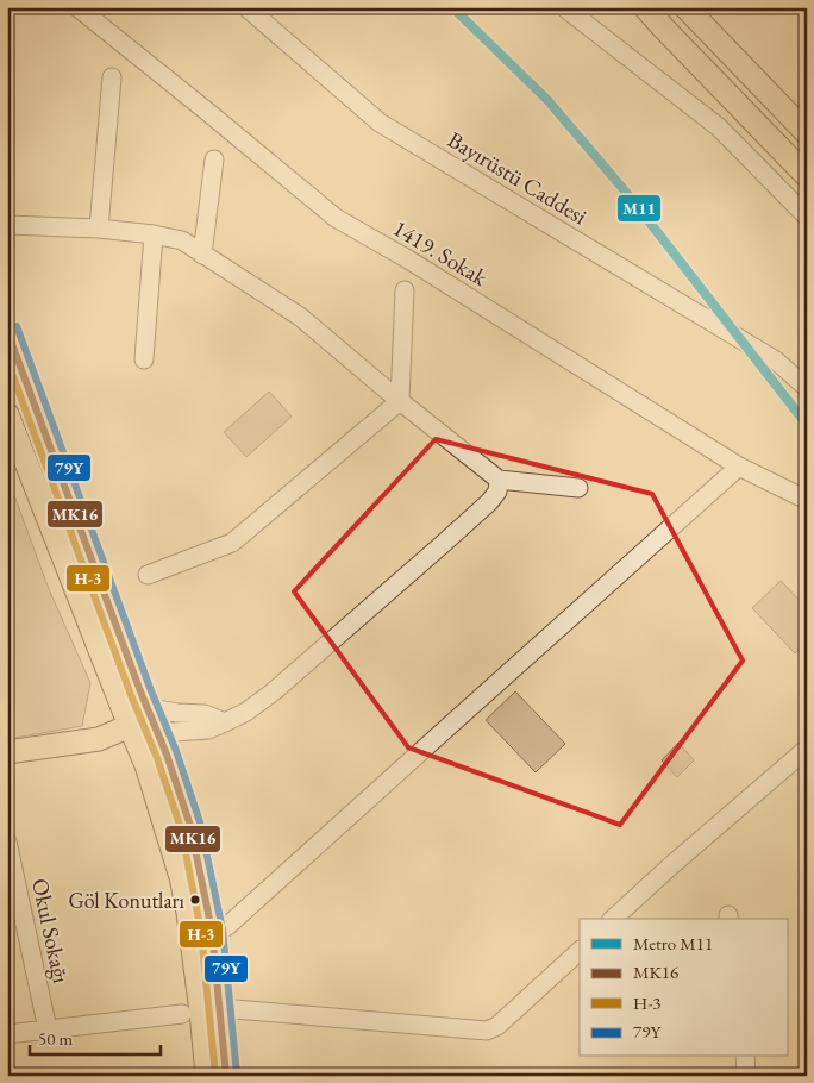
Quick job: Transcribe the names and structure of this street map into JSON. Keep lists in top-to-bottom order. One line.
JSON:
{"streets":{"street":["Bayırüstü Caddesi","1419. Sokak","Okul Sokağı"]},"places":["Göl Konutları"],"lines":["metro line M11","transit line 79Y","transit line MK16","transit line H-3"],"legend":["Metro M11","MK16","H-3","79Y"],"scale_bar":"50 m"}
